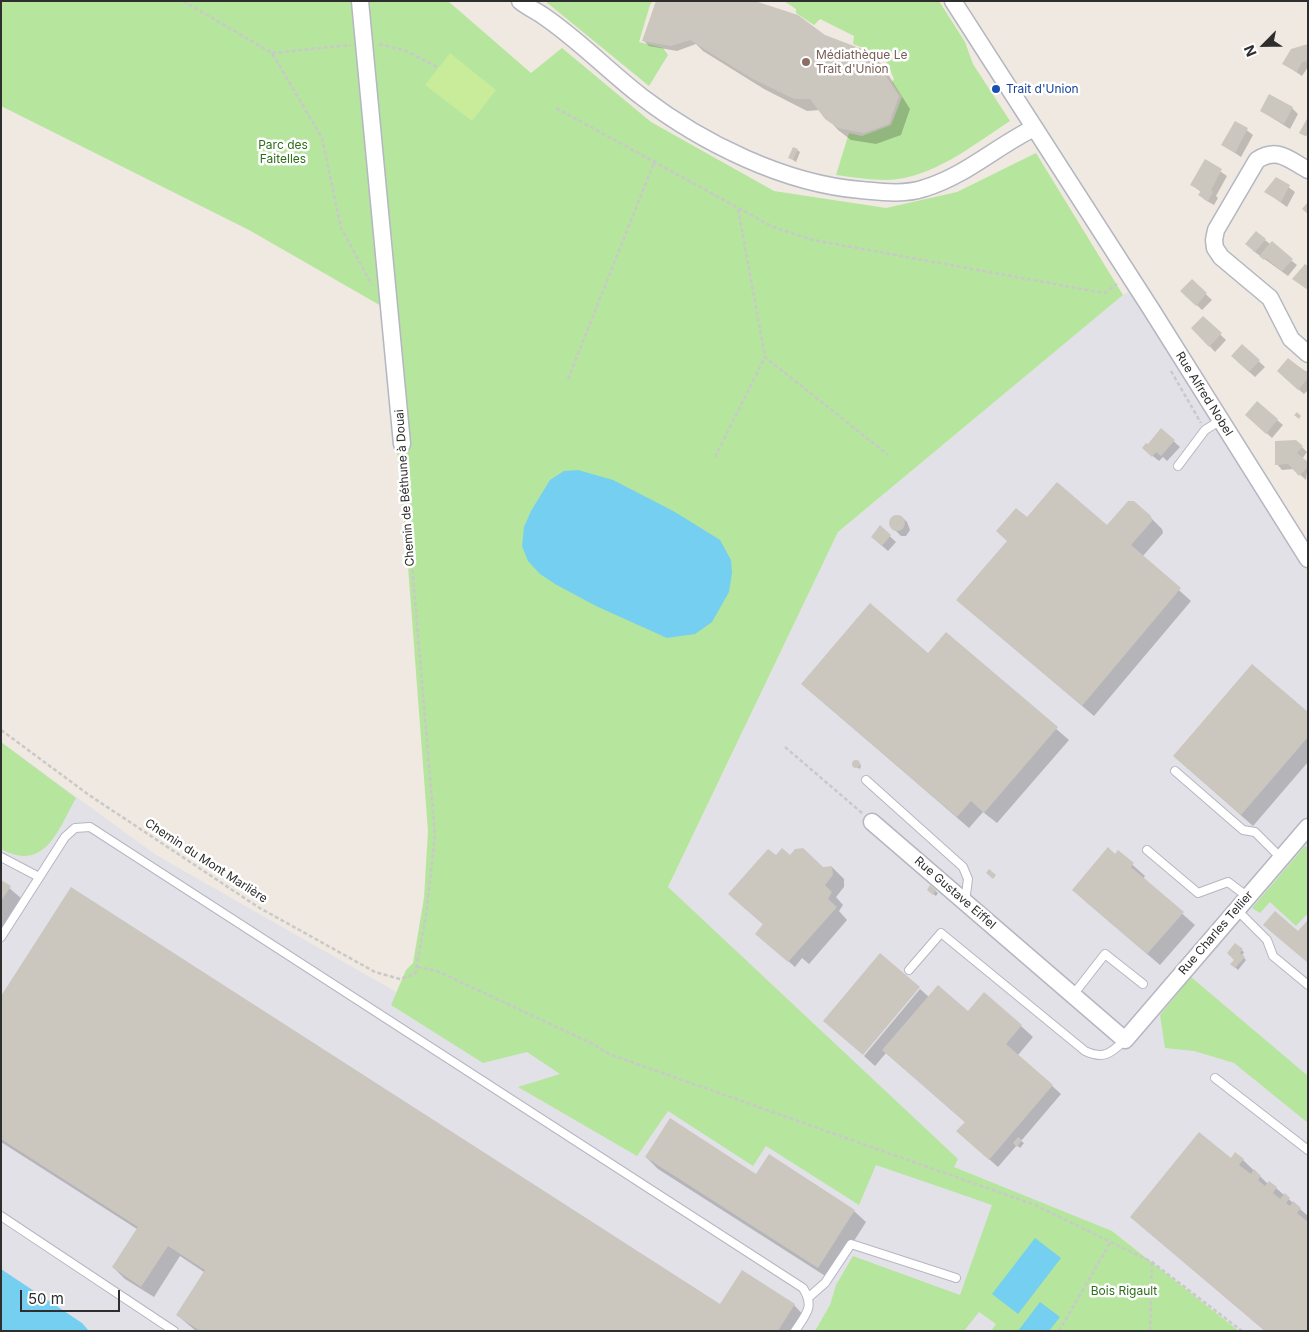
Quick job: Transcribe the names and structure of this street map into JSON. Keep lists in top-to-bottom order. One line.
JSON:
{"streets":{"street":["Rue Alfred Nobel","Chemin de Béthune à Douai","Rue Gustave Eiffel","Rue Charles Tellier"],"path":["Chemin du Mont Marlière"]},"crossings":[["Chemin de Béthune à Douai","Chemin du Mont Marlière"],["Rue Gustave Eiffel","Rue Charles Tellier"]],"parks":["Parc des Faitelles","Bois Rigault"],"places":["Médiathèque Le Trait d'Union","Trait d'Union"],"scale_bar":"50 m","north":"bottom left"}
